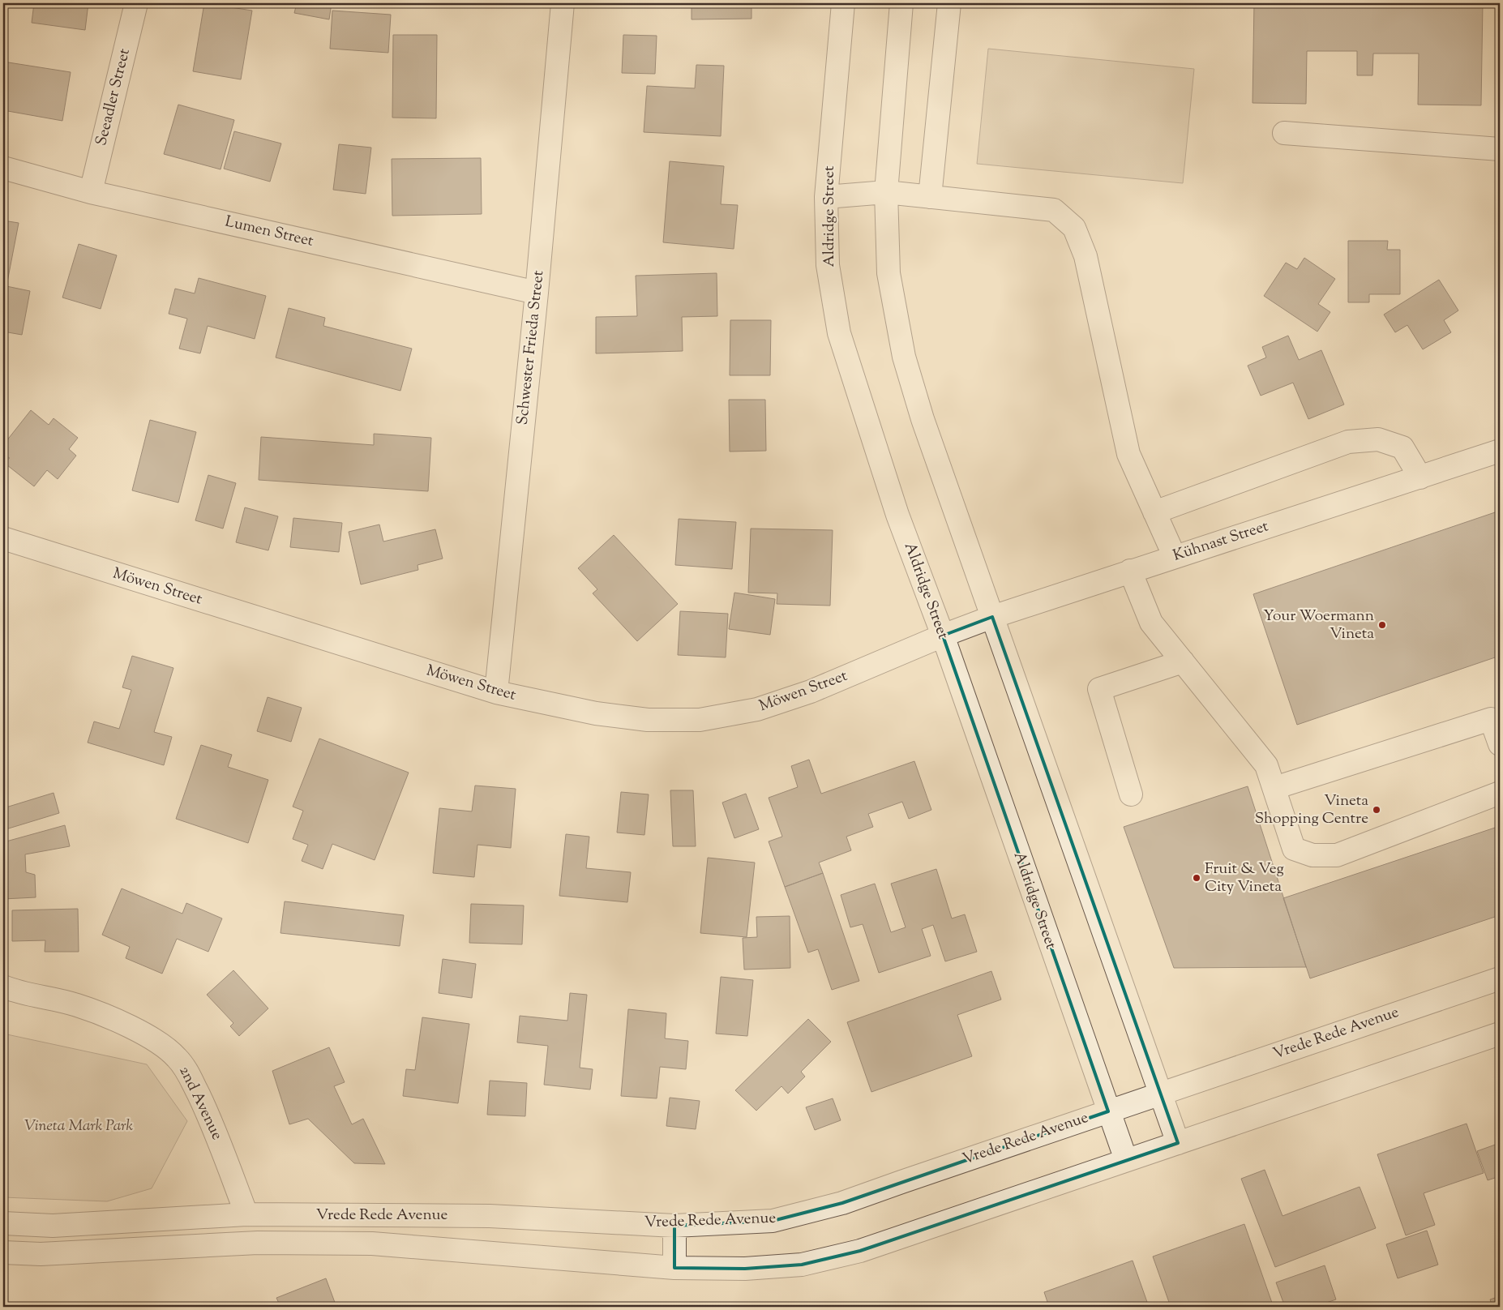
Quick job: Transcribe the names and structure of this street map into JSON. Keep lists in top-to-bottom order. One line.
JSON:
{"streets":{"street":["Seeadler Street","Aldridge Street","Lumen Street","Schwester Frieda Street","Kühnast Street","Möwen Street","Vrede Rede Avenue","2nd Avenue"]},"crossings":[["Seeadler Street","Lumen Street"],["Aldridge Street","Kühnast Street"],["Aldridge Street","Möwen Street"],["Aldridge Street","Vrede Rede Avenue"],["Lumen Street","Schwester Frieda Street"],["Schwester Frieda Street","Möwen Street"],["Kühnast Street","Möwen Street"],["Vrede Rede Avenue","2nd Avenue"]],"parks":["Vineta Mark Park"],"places":["Your Woermann Vineta","Vineta Shopping Centre","Fruit & Veg City Vineta"]}
